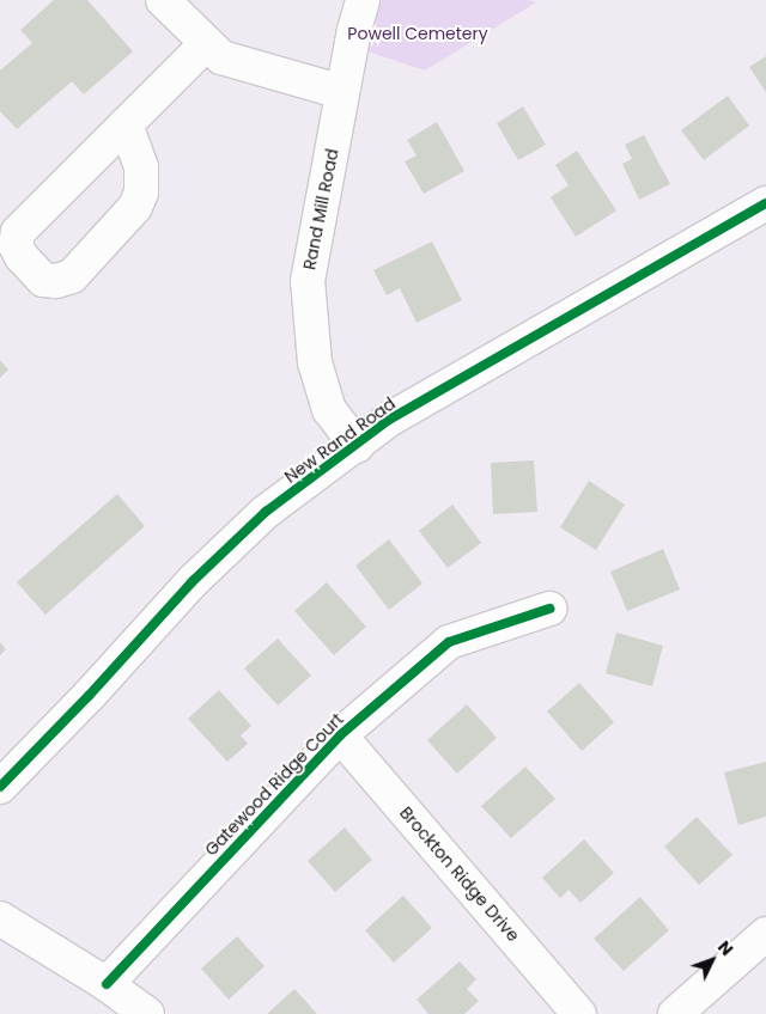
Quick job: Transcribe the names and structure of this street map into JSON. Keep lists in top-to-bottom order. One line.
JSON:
{"streets":{"street":["Rand Mill Road","New Rand Road","Gatewood Ridge Court","Brockton Ridge Drive"]},"crossings":[["Rand Mill Road","New Rand Road"],["Gatewood Ridge Court","Brockton Ridge Drive"]],"parks":["Powell Cemetery"],"north":"top right"}
